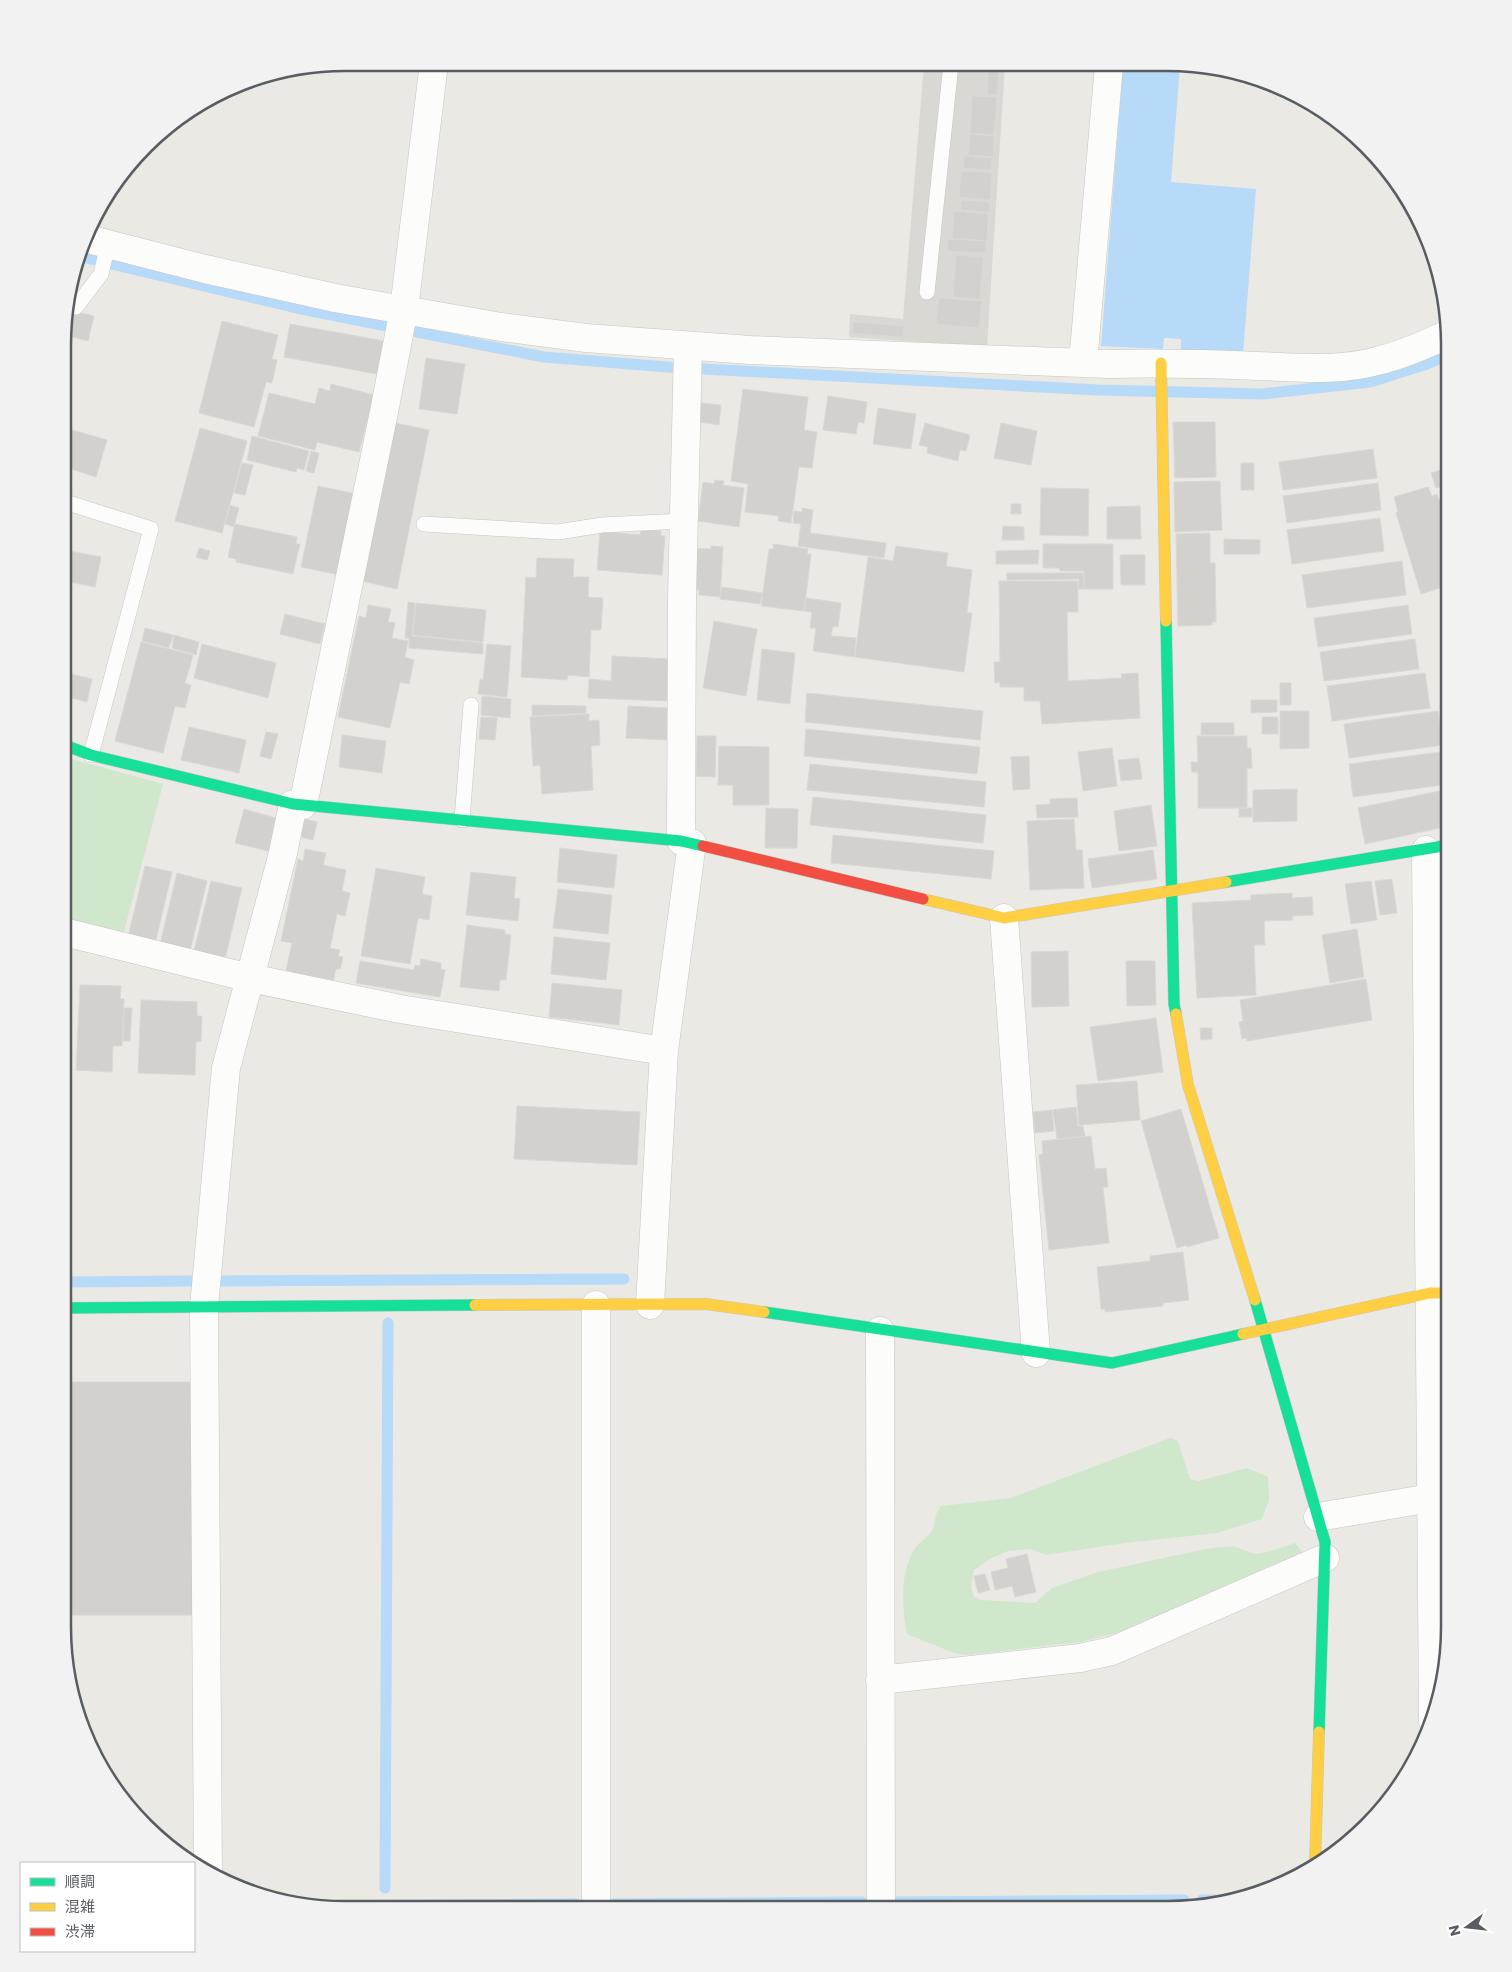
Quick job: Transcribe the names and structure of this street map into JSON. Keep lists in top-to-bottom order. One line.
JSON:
{"legend":["順調","混雑","渋滞"],"north":"left"}
